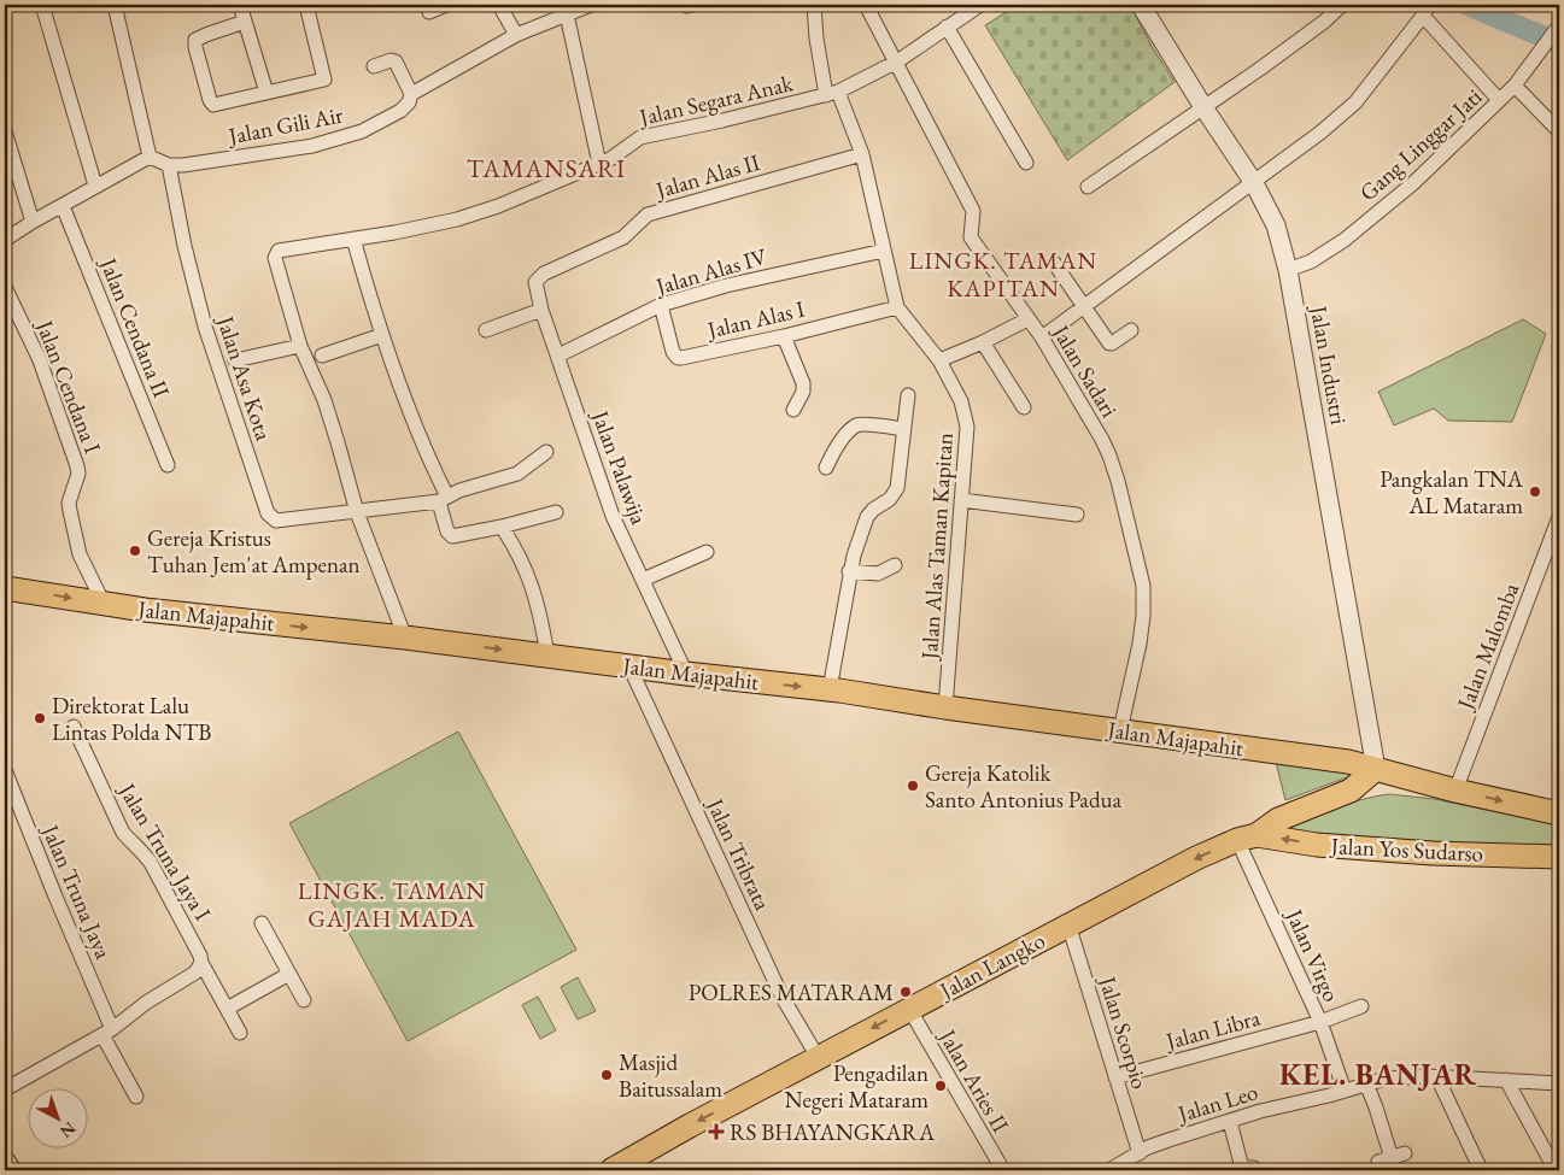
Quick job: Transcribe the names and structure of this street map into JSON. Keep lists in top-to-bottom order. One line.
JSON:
{"streets":{"main road":["Jalan Majapahit","Jalan Yos Sudarso","Jalan Langko"],"street":["Jalan Segara Anak","Jalan Gili Air","Gang Linggar Jati","Jalan Alas II","Jalan Alas IV","Jalan Alas I","Jalan Cendana II","Jalan Industri","Jalan Sadari","Jalan Asa Kota","Jalan Cendana I","Jalan Palawija","Jalan Alas Taman Kapitan","Jalan Malomba","Jalan Truna Jaya I","Jalan Tribrata","Jalan Truna Jaya","Jalan Virgo","Jalan Libra","Jalan Scorpio","Jalan Aries II","Jalan Leo"]},"crossings":[["Jalan Segara Anak","Jalan Sadari"],["Jalan Segara Anak","Jalan Alas Taman Kapitan"],["Jalan Gili Air","Jalan Asa Kota"],["Gang Linggar Jati","Jalan Industri"],["Jalan Alas II","Jalan Palawija"],["Jalan Alas II","Jalan Alas Taman Kapitan"],["Jalan Alas IV","Jalan Alas I"],["Jalan Alas IV","Jalan Palawija"],["Jalan Alas IV","Jalan Alas Taman Kapitan"],["Jalan Alas I","Jalan Alas Taman Kapitan"],["Jalan Industri","Jalan Majapahit"],["Jalan Industri","Jalan Langko"],["Jalan Sadari","Jalan Majapahit"],["Jalan Cendana I","Jalan Majapahit"],["Jalan Palawija","Jalan Majapahit"],["Jalan Alas Taman Kapitan","Jalan Majapahit"],["Jalan Majapahit","Jalan Tribrata"],["Jalan Majapahit","Jalan Langko"],["Jalan Yos Sudarso","Jalan Virgo"],["Jalan Yos Sudarso","Jalan Langko"],["Jalan Tribrata","Jalan Langko"],["Jalan Virgo","Jalan Langko"],["Jalan Virgo","Jalan Libra"],["Jalan Virgo","Jalan Leo"],["Jalan Langko","Jalan Scorpio"],["Jalan Langko","Jalan Aries II"],["Jalan Libra","Jalan Scorpio"],["Jalan Scorpio","Jalan Leo"]],"one_way":["Jalan Majapahit","Jalan Langko"],"districts":["TAMANSARI","LINGK. TAMAN KAPITAN","LINGK. TAMAN GAJAH MADA","KEL. BANJAR"],"places":{"other":["Pangkalan TNA AL Mataram","Gereja Kristus Tuhan Jem'at Ampenan","Direktorat Lalu Lintas Polda NTB","Gereja Katolik Santo Antonius Padua","POLRES MATARAM","Masjid Baitussalam","Pengadilan Negeri Mataram"],"health":["RS BHAYANGKARA"]},"north":"bottom right"}
